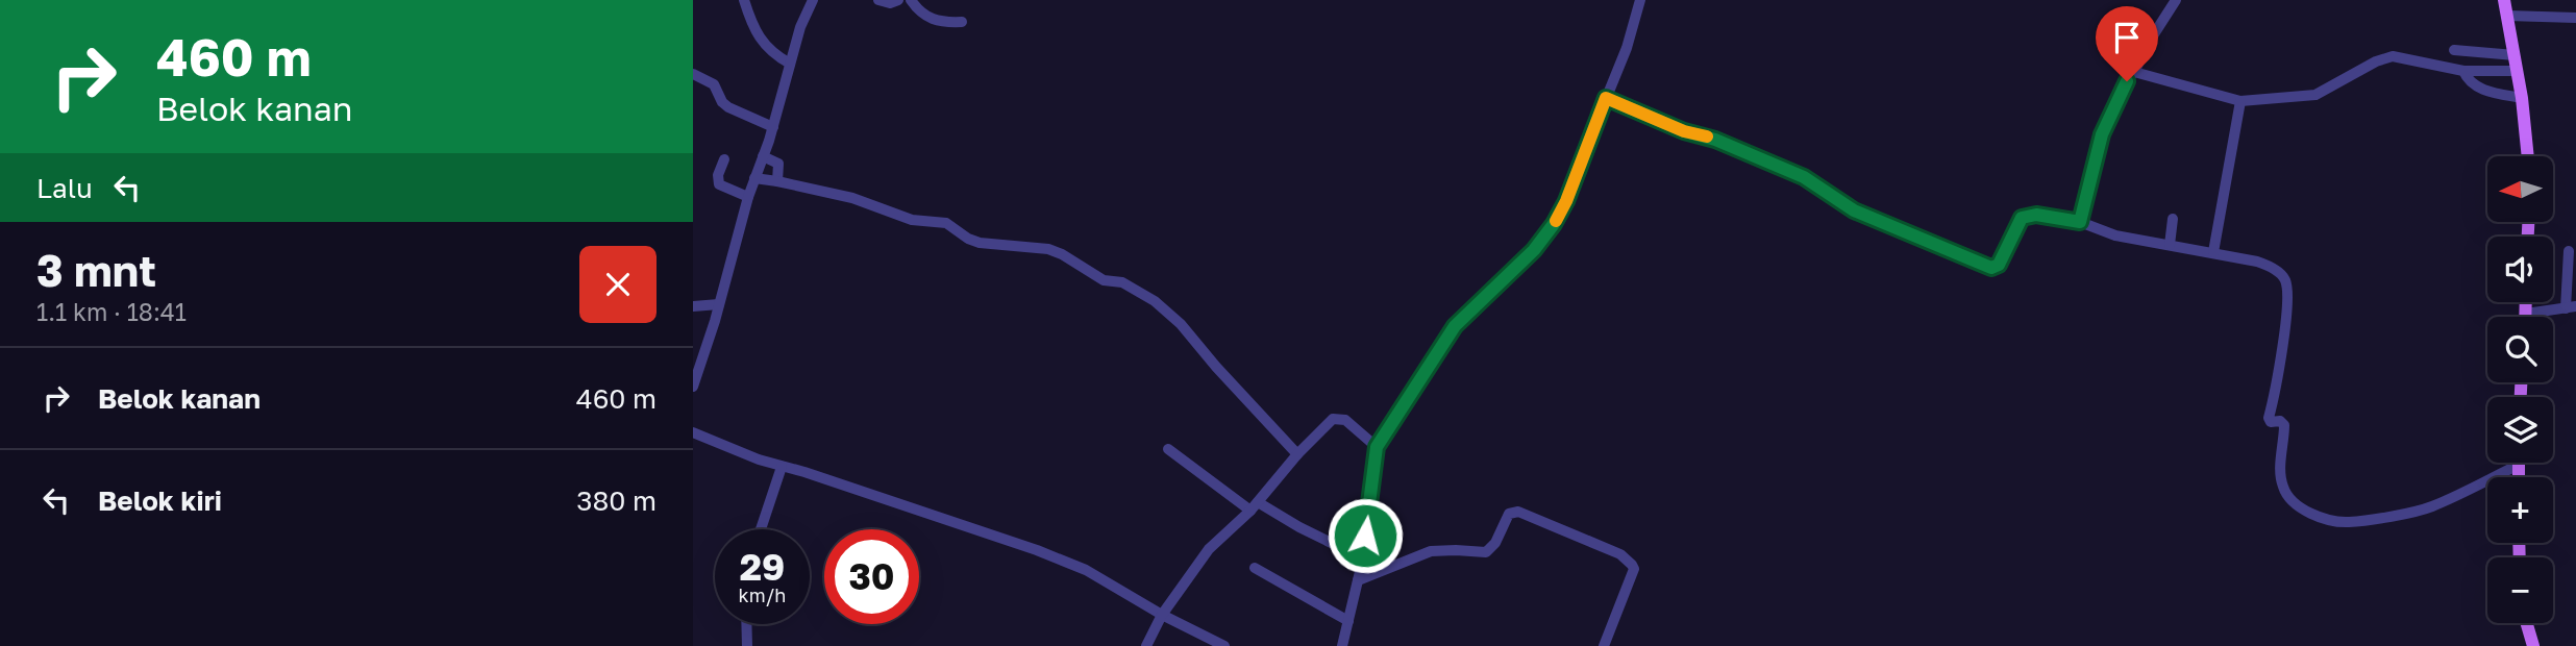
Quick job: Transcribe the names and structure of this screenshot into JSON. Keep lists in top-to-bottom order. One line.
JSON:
{"north":"left","page":{"turn":["460 m","Belok kanan"],"then":"Lalu","map_buttons":["+","−"],"heading":["3 mnt","1.1 km · 18:41"],"list":[{"name":"Belok kanan","value":"460 m"},{"name":"Belok kiri","value":"380 m"}],"speed":"29 km/h","limit":"30"}}
